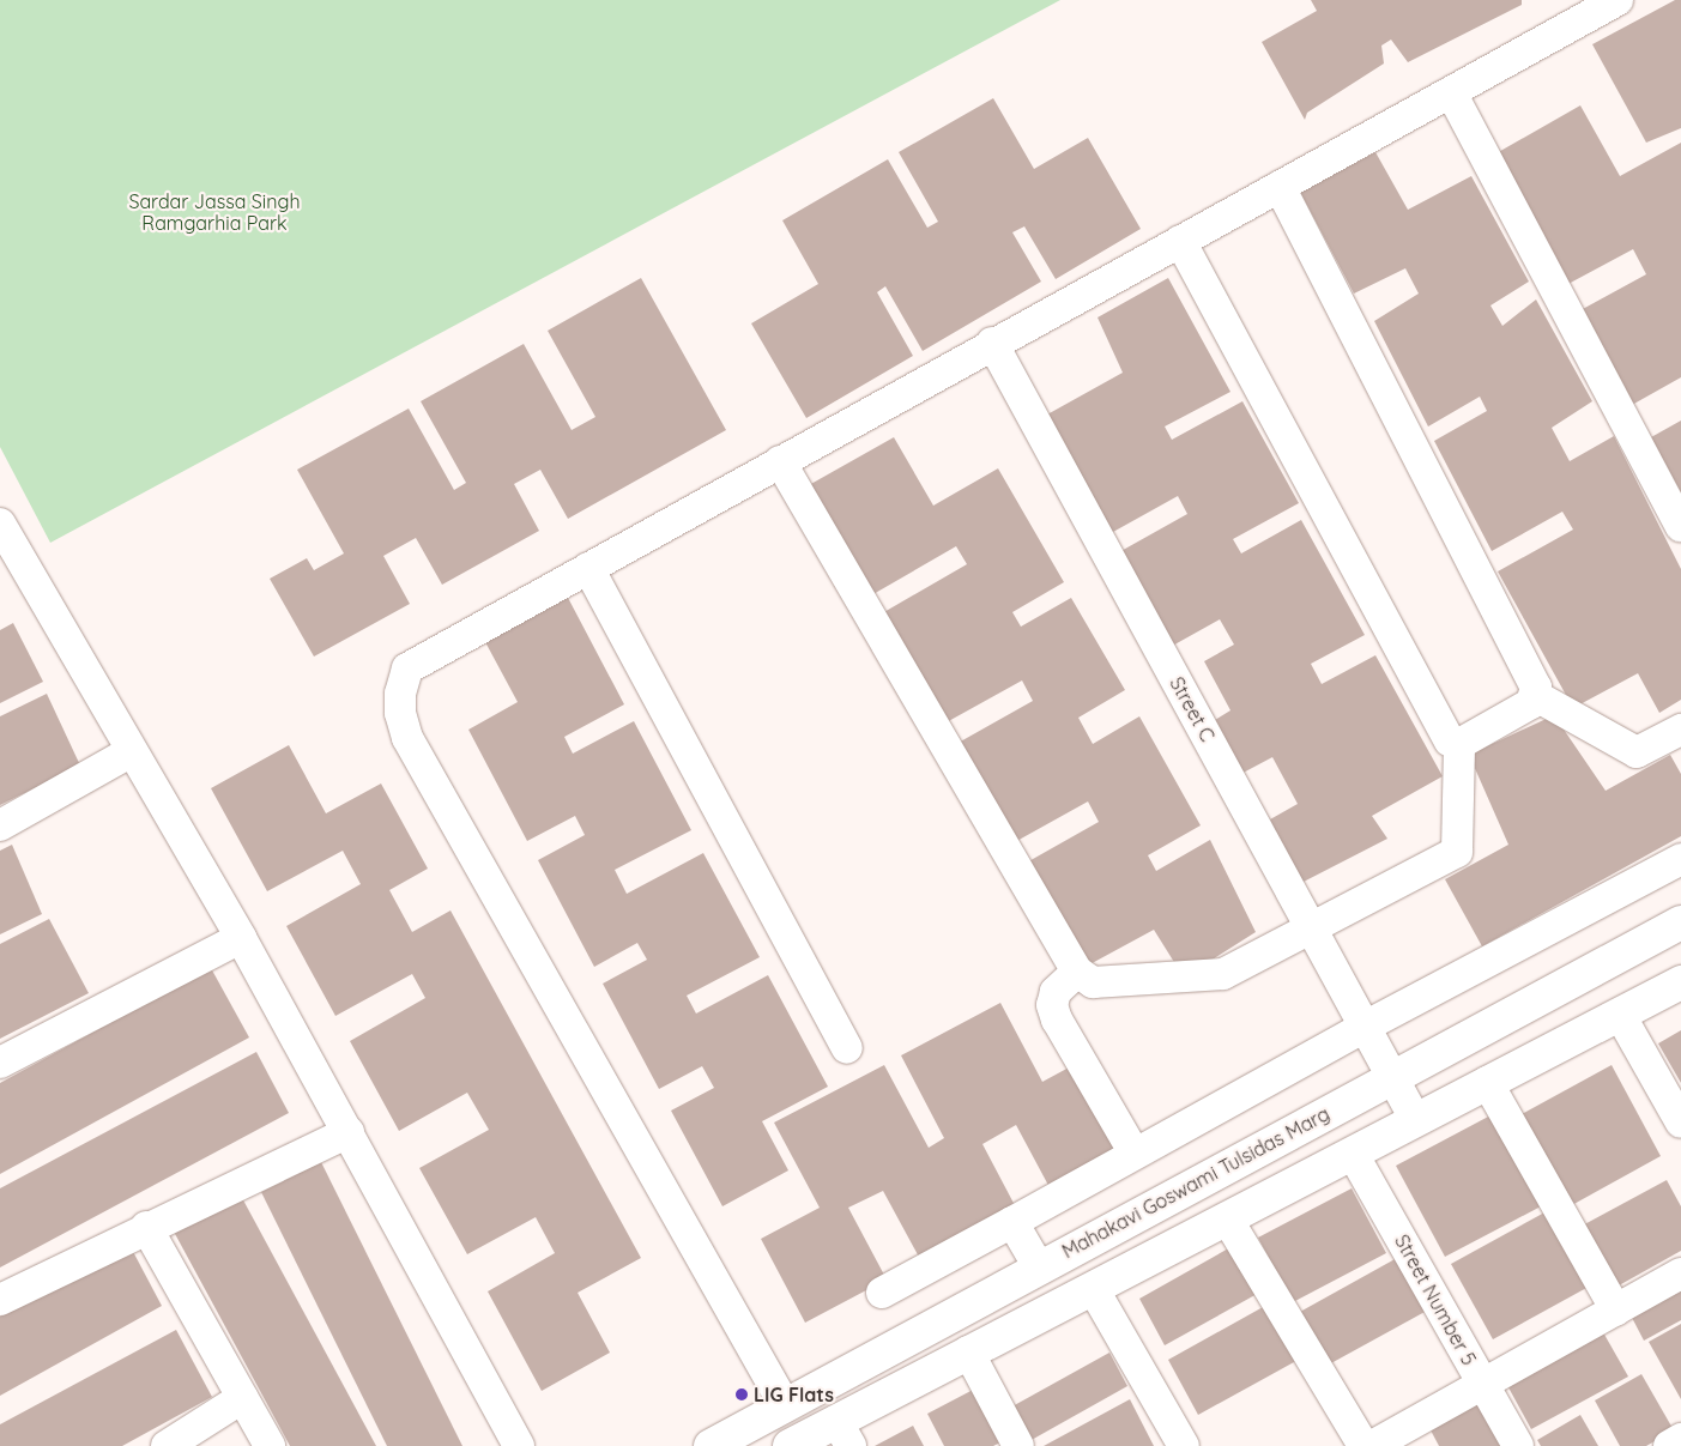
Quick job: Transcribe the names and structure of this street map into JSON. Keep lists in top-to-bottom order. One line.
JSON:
{"streets":{"street":["Street C","Mahakavi Goswami Tulsidas Marg","Street Number 5"]},"crossings":[["Street C","Mahakavi Goswami Tulsidas Marg"]],"parks":["Sardar Jassa Singh Ramgarhia Park"],"places":["LIG Flats"]}
